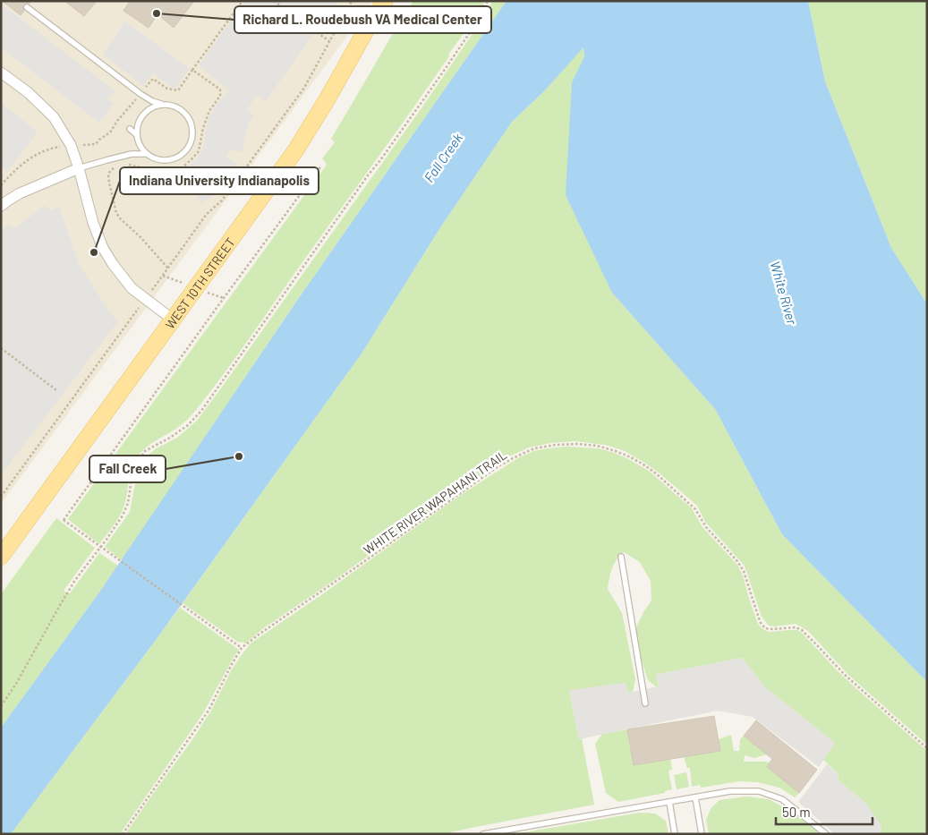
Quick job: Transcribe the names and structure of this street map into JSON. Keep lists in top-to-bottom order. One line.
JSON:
{"streets":{"main road":["WEST 10TH STREET"],"path":["WHITE RIVER WAPAHANI TRAIL"]},"water":["Fall Creek","White River"],"places":["Richard L. Roudebush VA Medical Center","Indiana University Indianapolis","Fall Creek"],"scale_bar":"50 m"}
